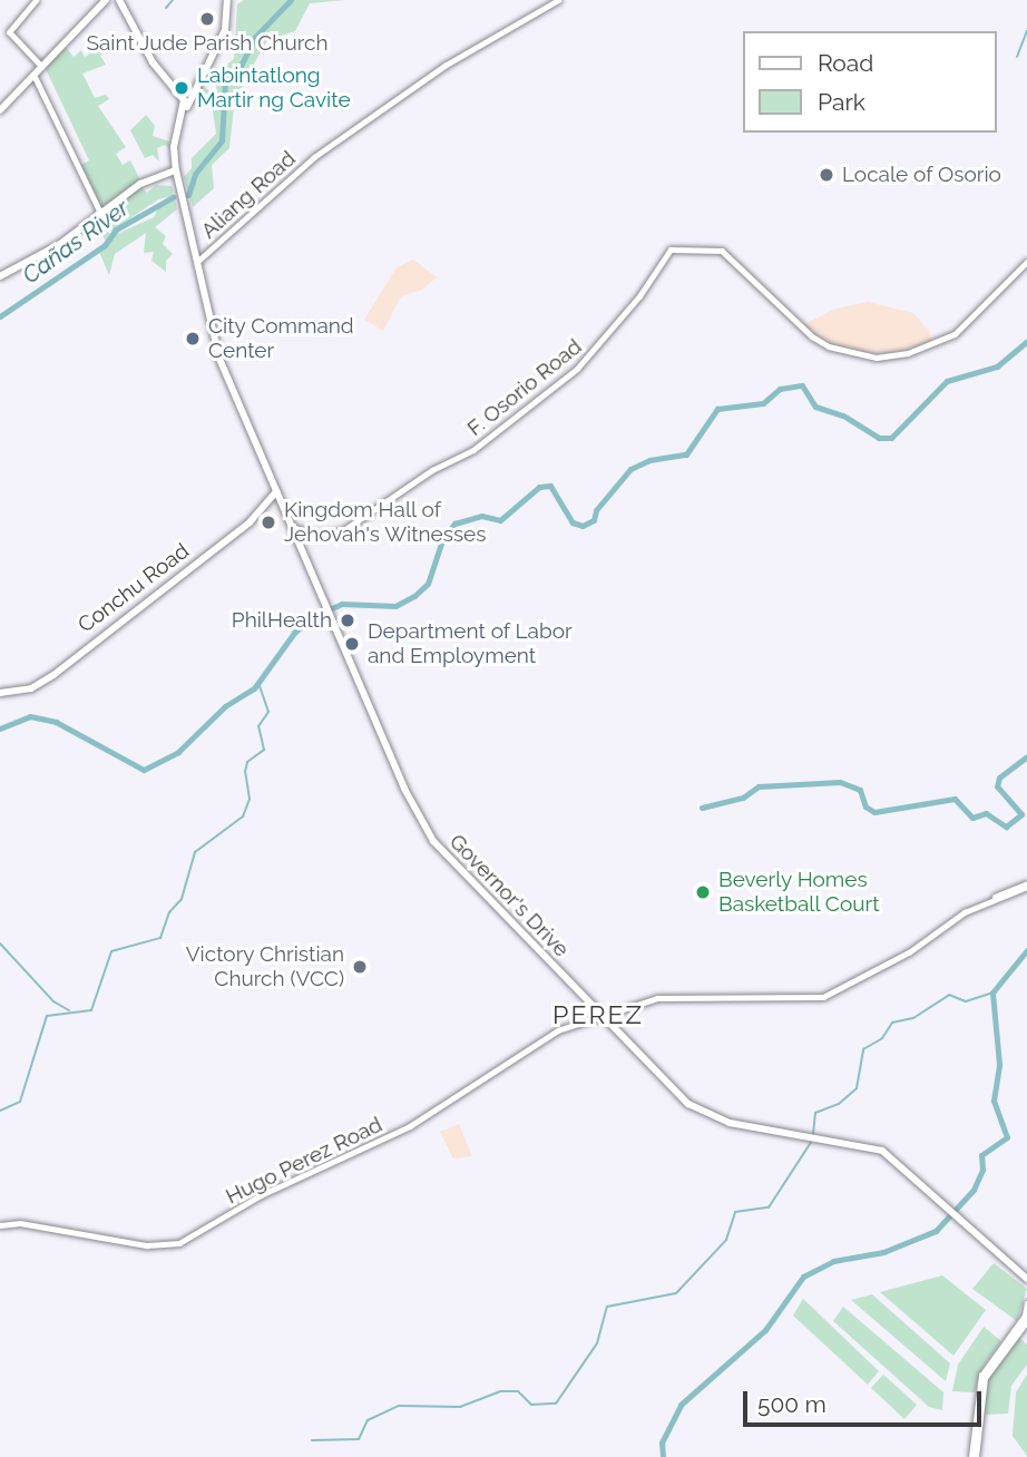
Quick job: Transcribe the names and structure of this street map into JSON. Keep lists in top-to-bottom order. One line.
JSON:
{"streets":{"main road":["Conchu Road","Governor's Drive"],"street":["Aliang Road","F. Osorio Road","Hugo Perez Road"]},"crossings":[["Aliang Road","Governor's Drive"],["F. Osorio Road","Governor's Drive"],["Conchu Road","Governor's Drive"],["Governor's Drive","Hugo Perez Road"]],"districts":["PEREZ"],"water":["Cañas River"],"places":["Saint Jude Parish Church","Labintatlong Martir ng Cavite","Locale of Osorio","City Command Center","Kingdom Hall of Jehovah's Witnesses","PhilHealth","Department of Labor and Employment","Beverly Homes Basketball Court","Victory Christian Church (VCC)"],"legend":["Road","Park"],"scale_bar":"500 m"}
